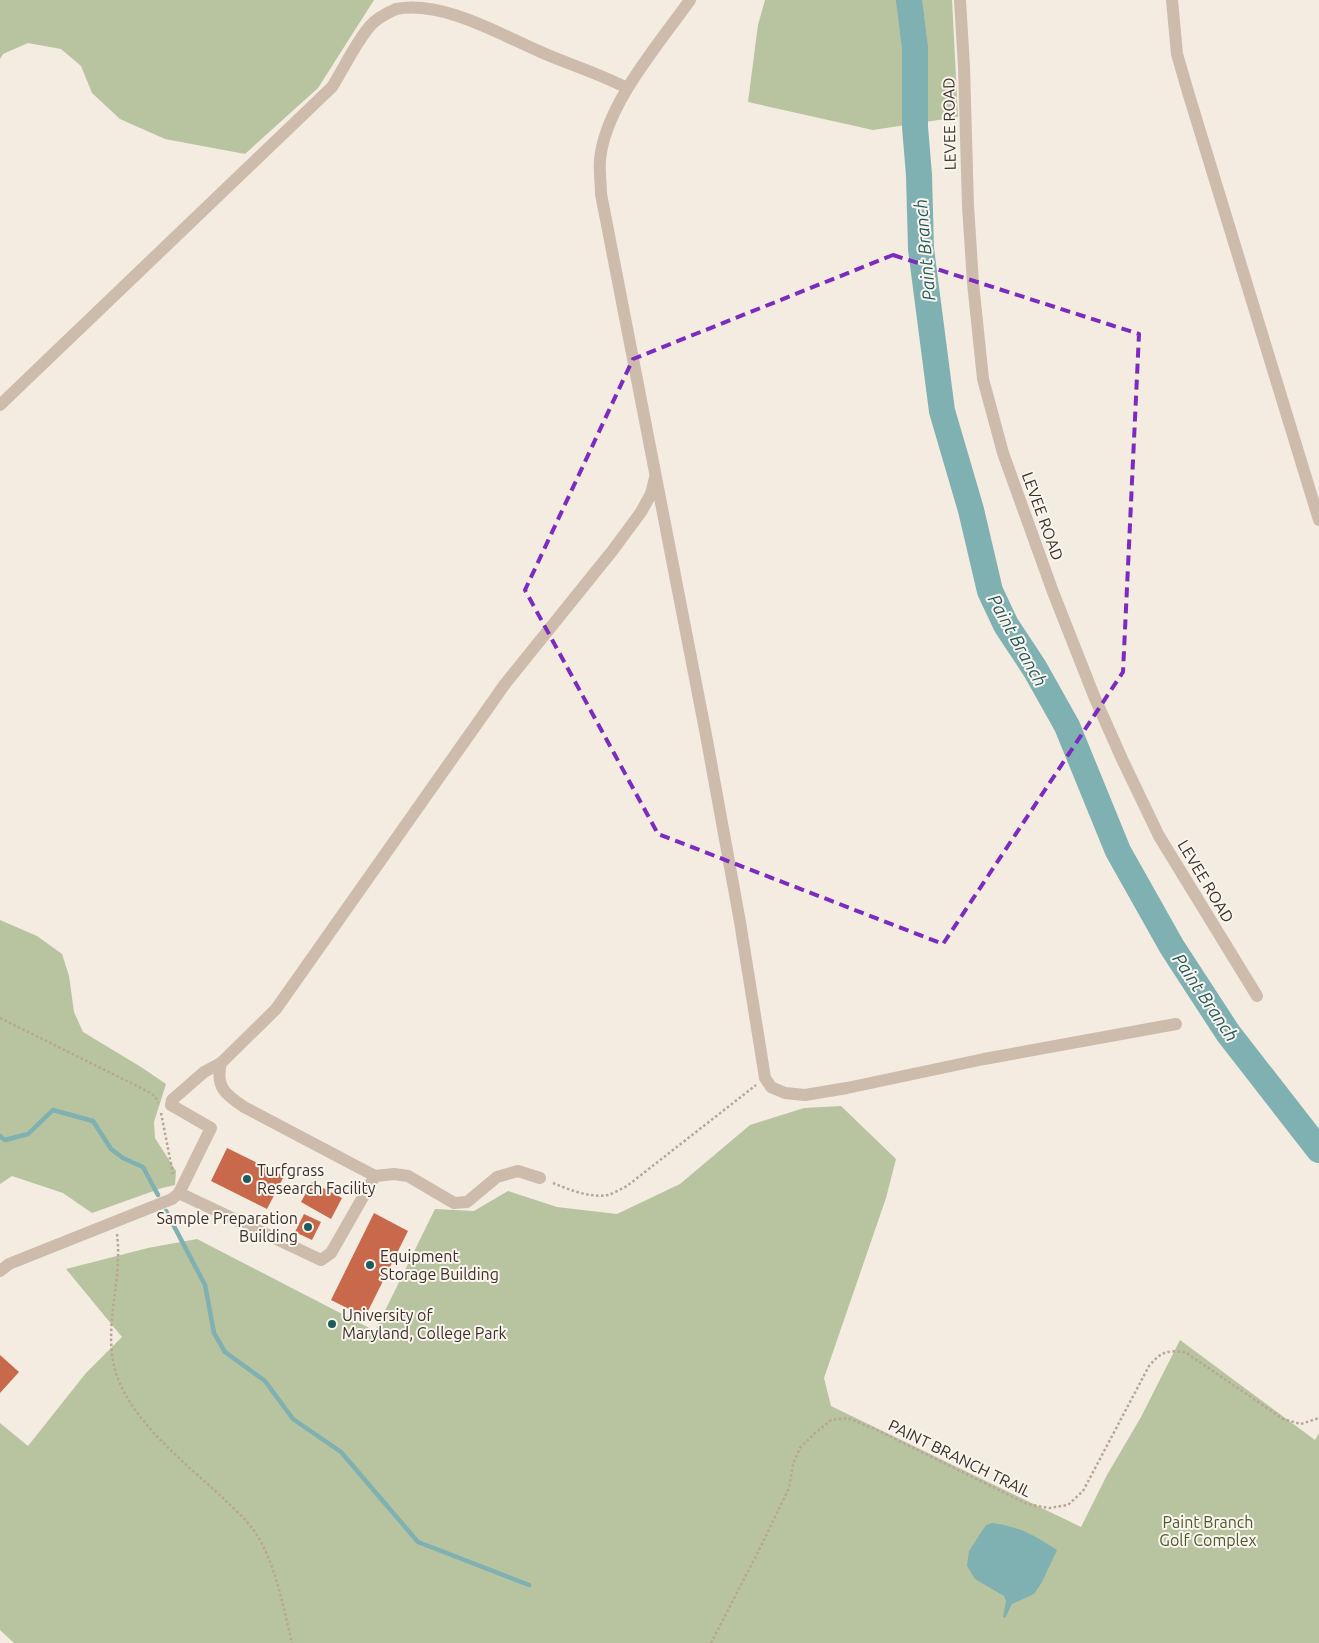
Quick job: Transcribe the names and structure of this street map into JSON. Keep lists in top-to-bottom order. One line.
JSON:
{"streets":{"lane":["LEVEE ROAD"],"path":["PAINT BRANCH TRAIL"]},"water":["Paint Branch"],"parks":["Paint Branch Golf Complex"],"places":["Turfgrass Research Facility","Sample Preparation Building","Equipment Storage Building","University of Maryland, College Park"]}
